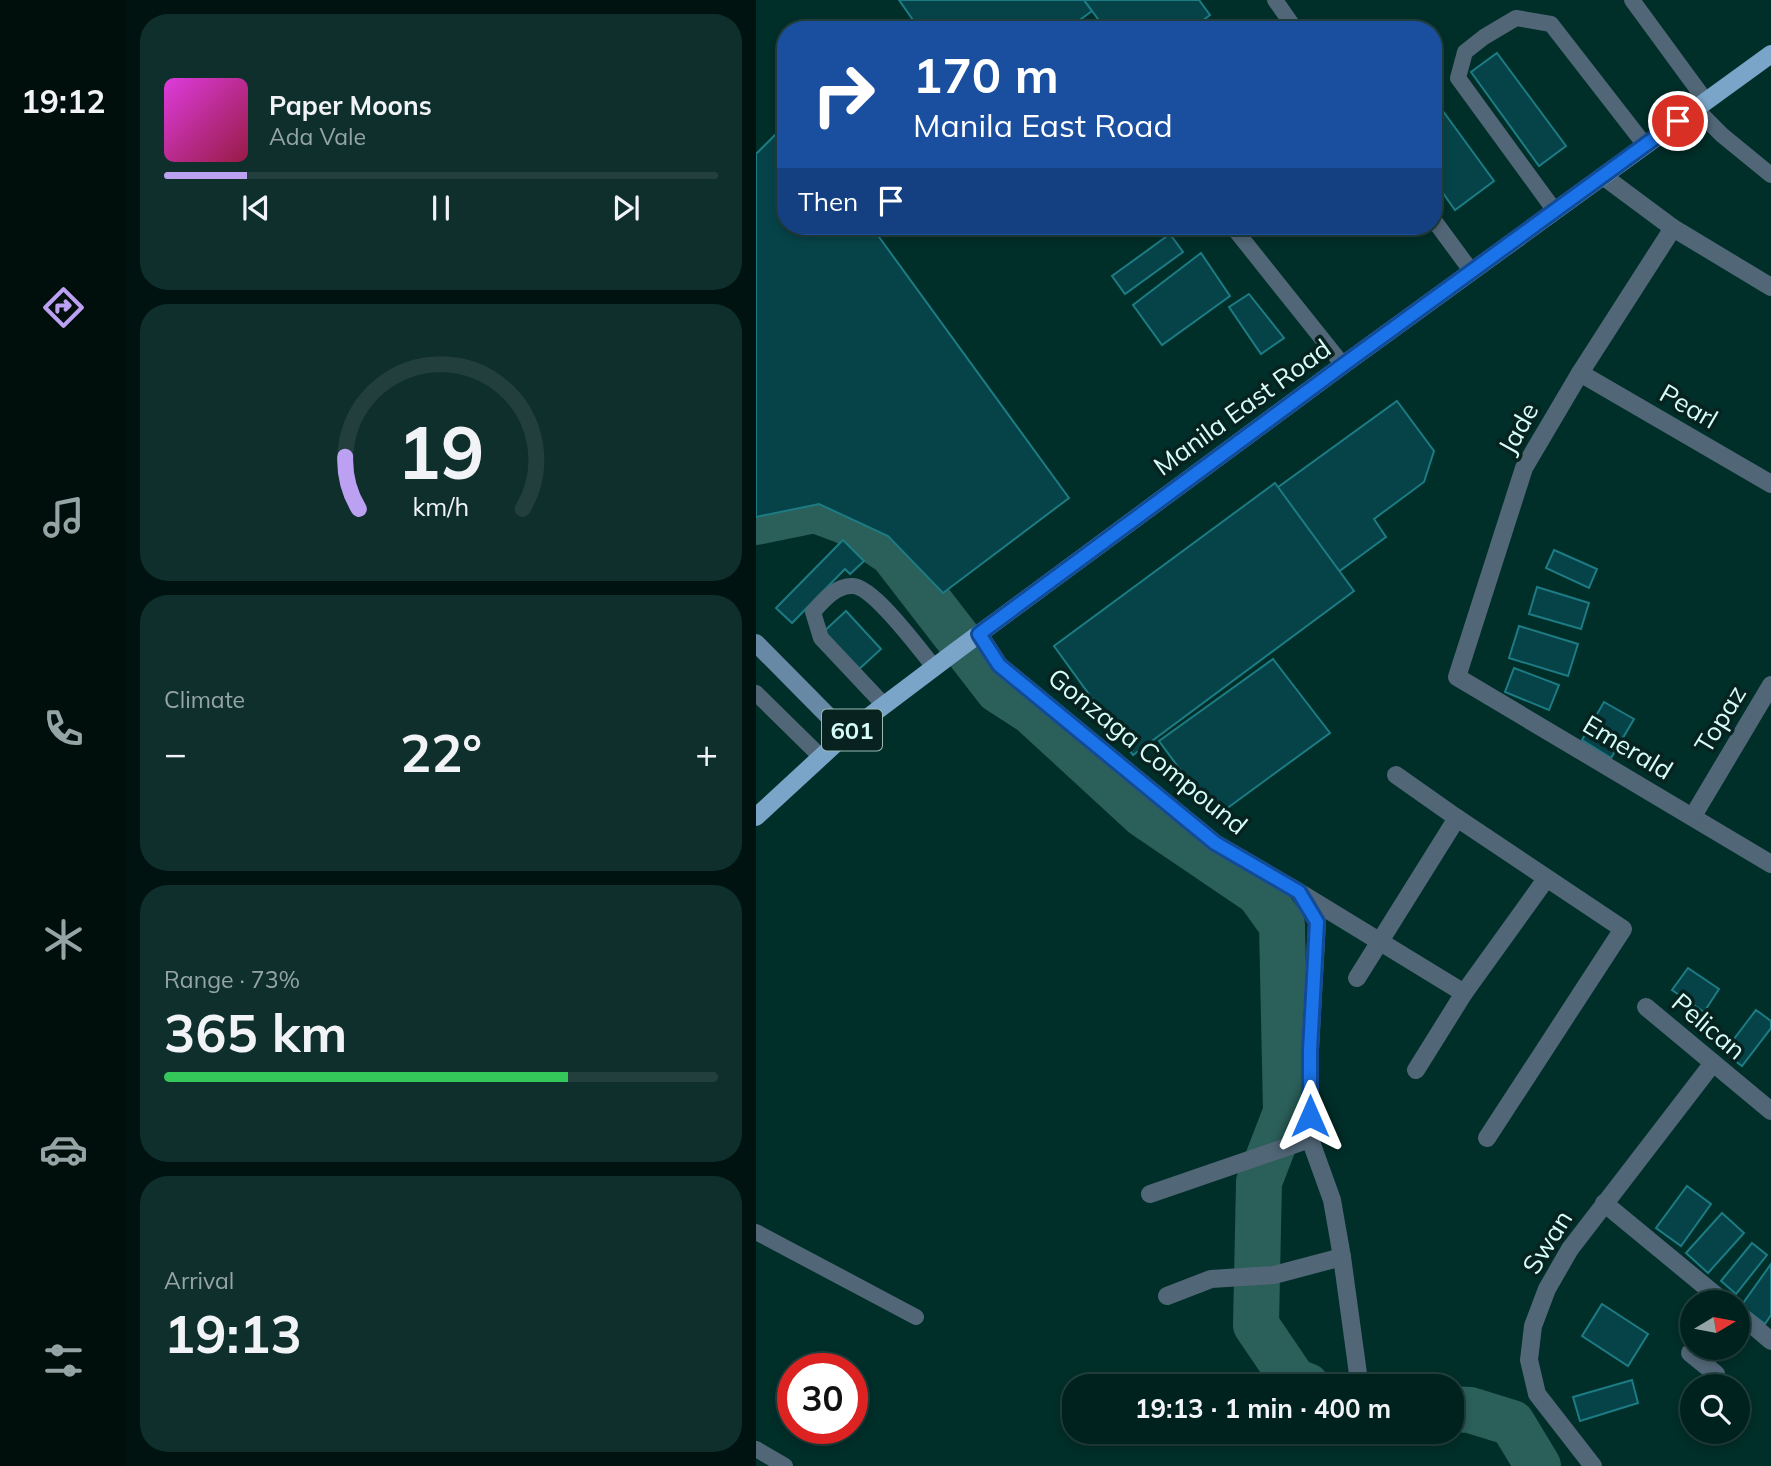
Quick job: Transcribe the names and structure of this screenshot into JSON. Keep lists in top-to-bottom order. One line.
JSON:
{"streets":{"main road":["Manila East Road","601"],"street":["Pearl","Jade","Topaz","Emerald","Gonzaga Compound","Pelican","Swan"]},"crossings":[["Pearl","Jade"],["Manila East Road","Gonzaga Compound"],["Jade","Emerald"],["Topaz","Emerald"],["Pelican","Swan"]],"north":"right","page":{"tabs":"19:12","turn":["170 m","Manila East Road"],"song":["Paper Moons","Ada Vale"],"then":"Then","tile":["Climate",["Range · 73%","365 km"],["Arrival","19:13"]],"heat":["−","22°","+"],"limit":"30","trip":"19:13 · 1 min · 400 m","gauge":["19","km/h"]}}
